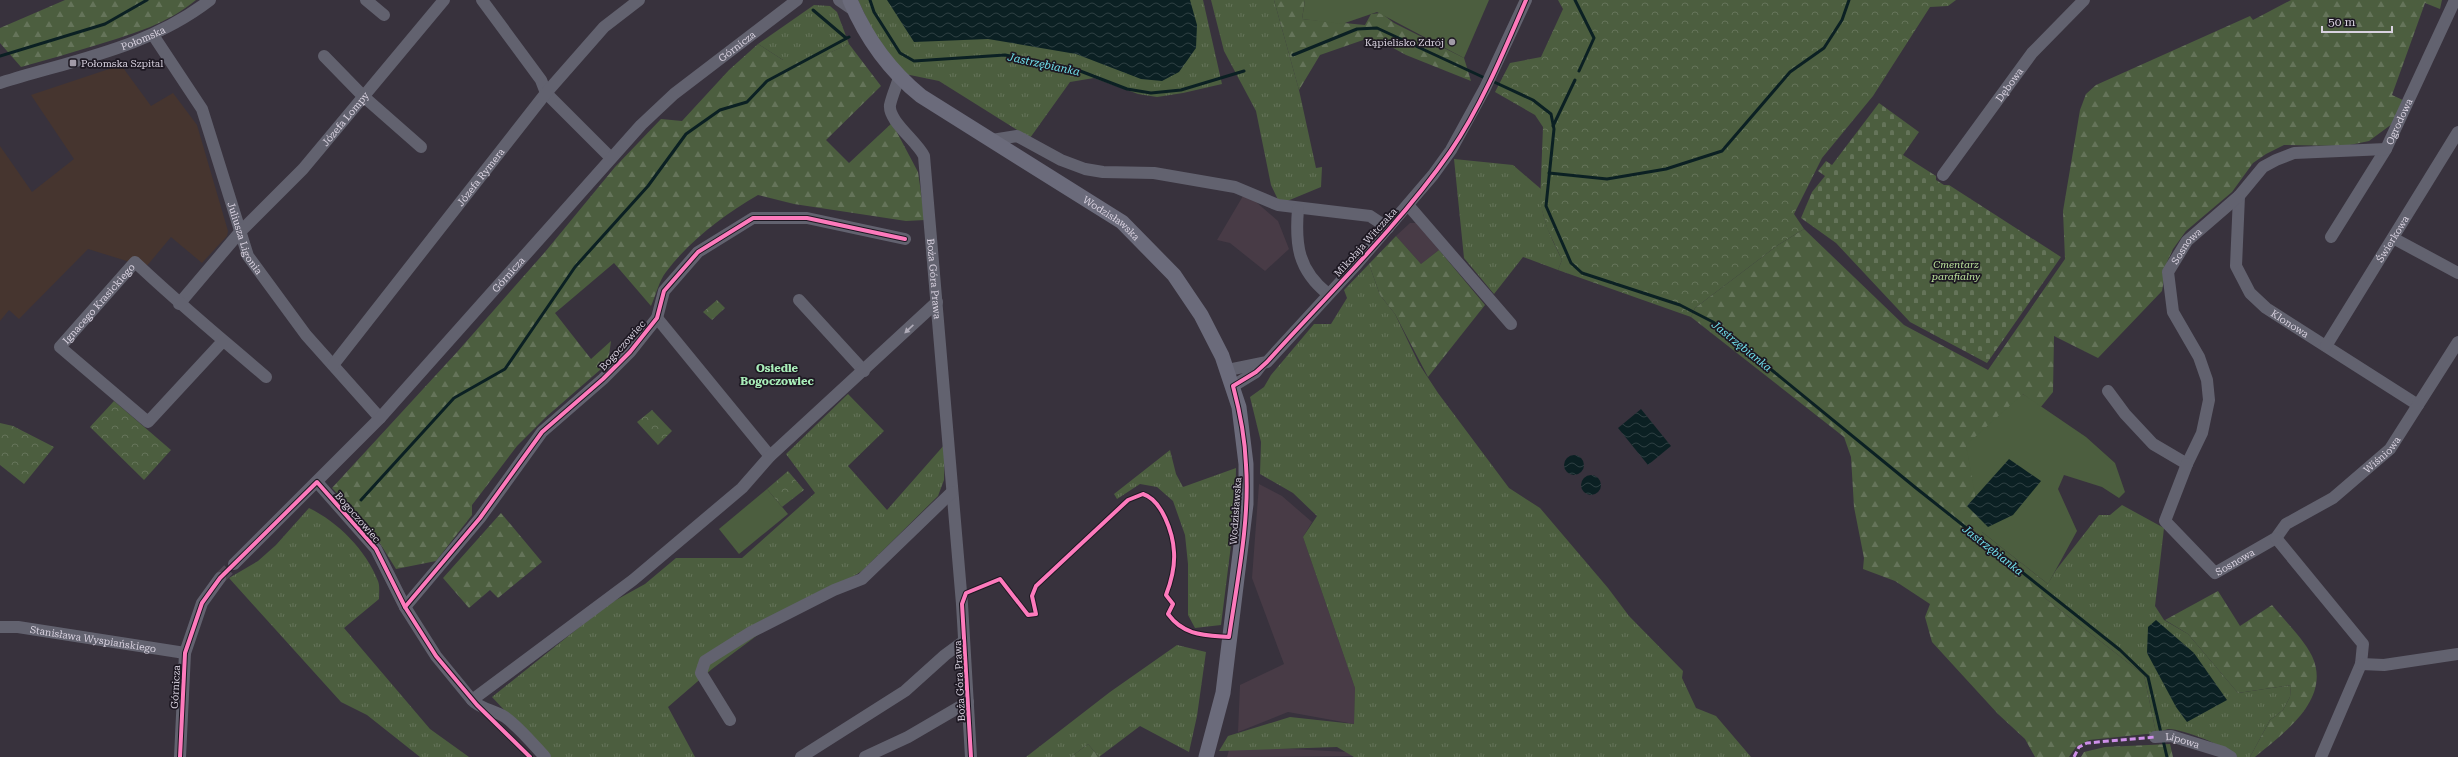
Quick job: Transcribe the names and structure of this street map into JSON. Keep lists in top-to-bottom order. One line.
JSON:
{"streets":{"main road":["Wodzisławska"],"street":["Połomska","Górnicza","Dębowa","Józefa Lompy","Ogrodowa","Józefa Rymera","Juliusza Ligonia","Świerkowa","Mikołaja Witczaka","Sosnowa","Boża Góra Prawa","Ignacego Krasickiego","Klonowa","Bogoczowiec","Wiśniowa","Stanisława Wyspiańskiego","Lipowa"]},"crossings":[["Połomska","Juliusza Ligonia"],["Górnicza","Juliusza Ligonia"],["Górnicza","Bogoczowiec"],["Górnicza","Stanisława Wyspiańskiego"],["Józefa Lompy","Juliusza Ligonia"],["Ogrodowa","Sosnowa"],["Józefa Rymera","Juliusza Ligonia"],["Wodzisławska","Mikołaja Witczaka"],["Wodzisławska","Boża Góra Prawa"],["Świerkowa","Klonowa"],["Sosnowa","Klonowa"],["Sosnowa","Wiśniowa"],["Klonowa","Wiśniowa"]],"districts":["Osiedle Bogoczowiec"],"water":["Jastrzębianka"],"parks":["Cmentarz parafialny"],"places":{"other":["Kąpielisko Zdrój"],"transit":["Połomska Szpital"]},"scale_bar":"50 m"}
